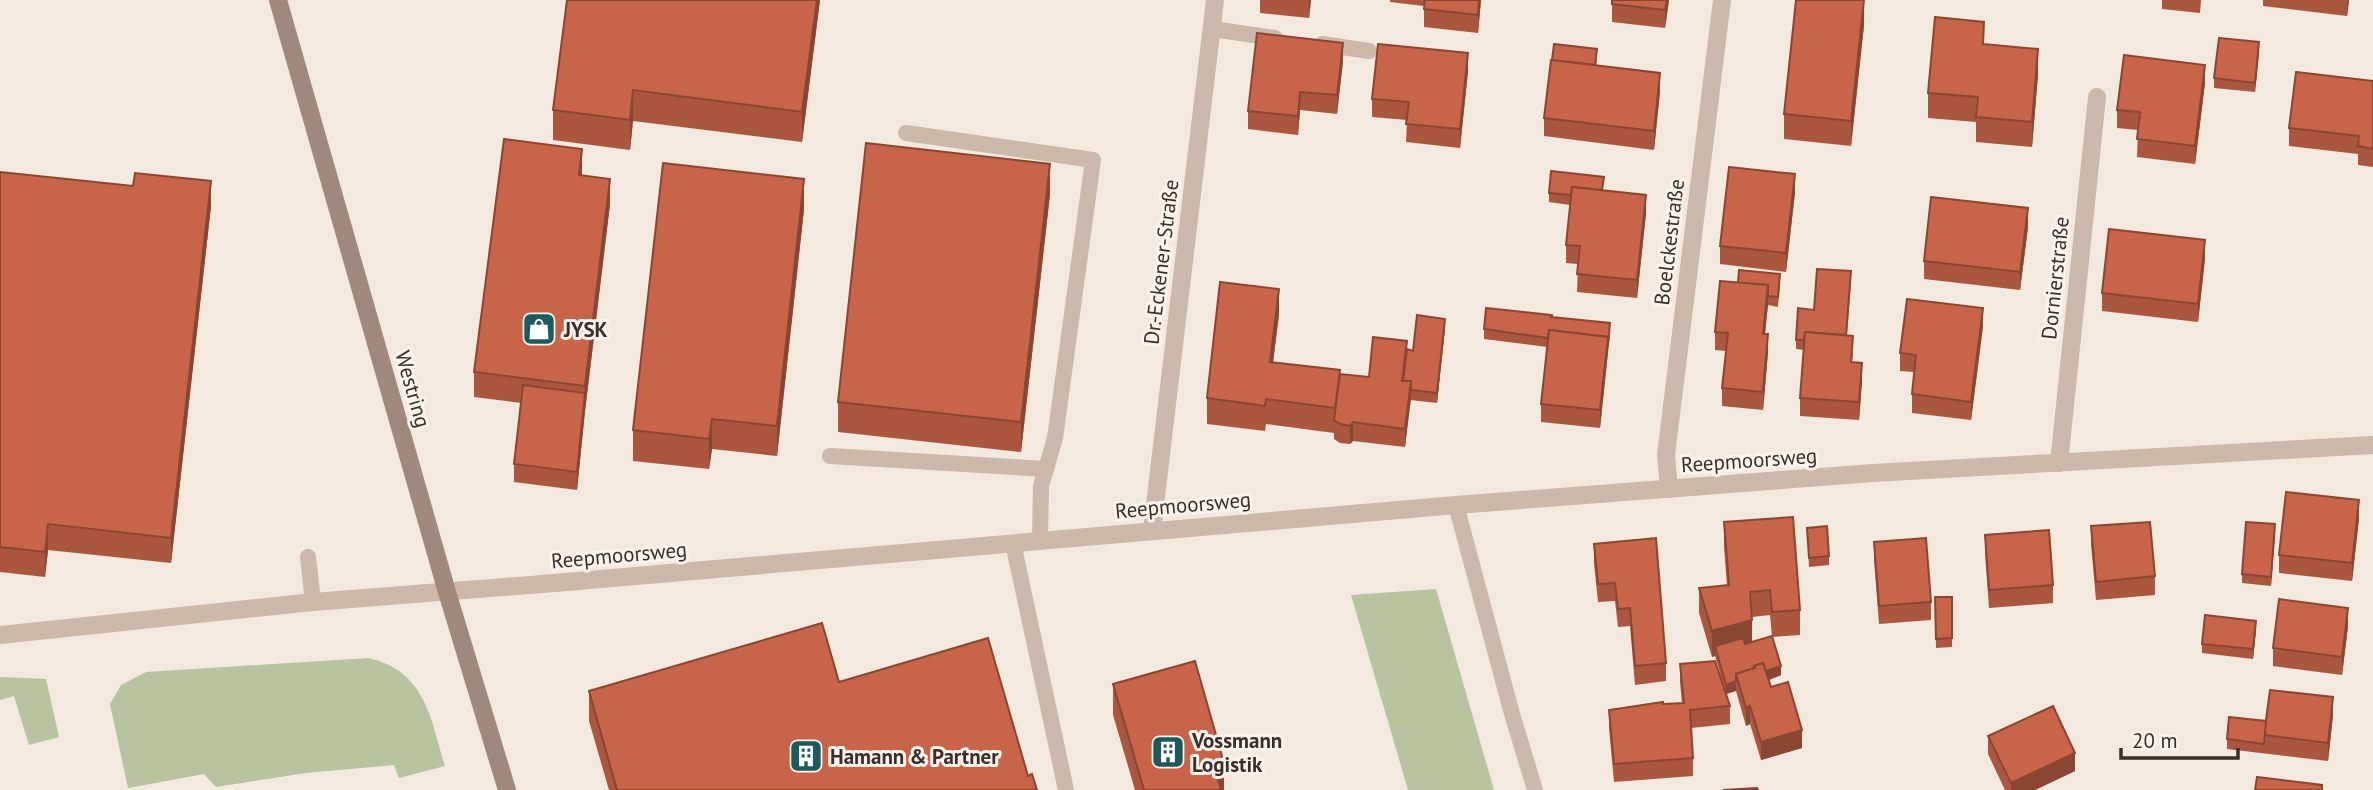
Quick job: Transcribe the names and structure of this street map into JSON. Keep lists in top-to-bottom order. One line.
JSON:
{"streets":{"main road":["Westring"],"street":["Boelckestraße","Dr.-Eckener-Straße","Dornierstraße","Reepmoorsweg"]},"crossings":[["Boelckestraße","Reepmoorsweg"],["Dr.-Eckener-Straße","Reepmoorsweg"],["Dornierstraße","Reepmoorsweg"],["Westring","Reepmoorsweg"]],"places":{"shop":["JYSK"],"building":["Vossmann Logistik","Hamann & Partner"]},"scale_bar":"20 m"}
